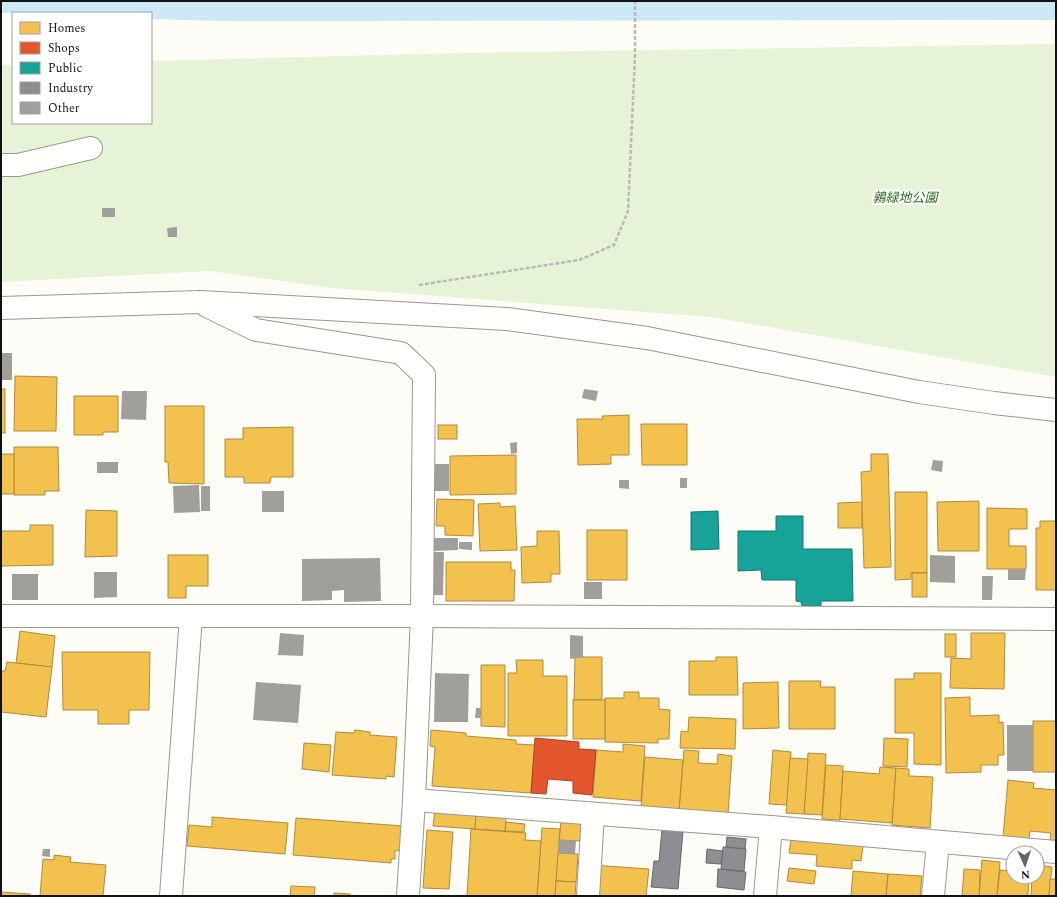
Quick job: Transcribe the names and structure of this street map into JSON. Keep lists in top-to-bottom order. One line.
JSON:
{"parks":["鶉緑地公園"],"legend":["Homes","Shops","Public","Industry","Other"],"north":"bottom"}
